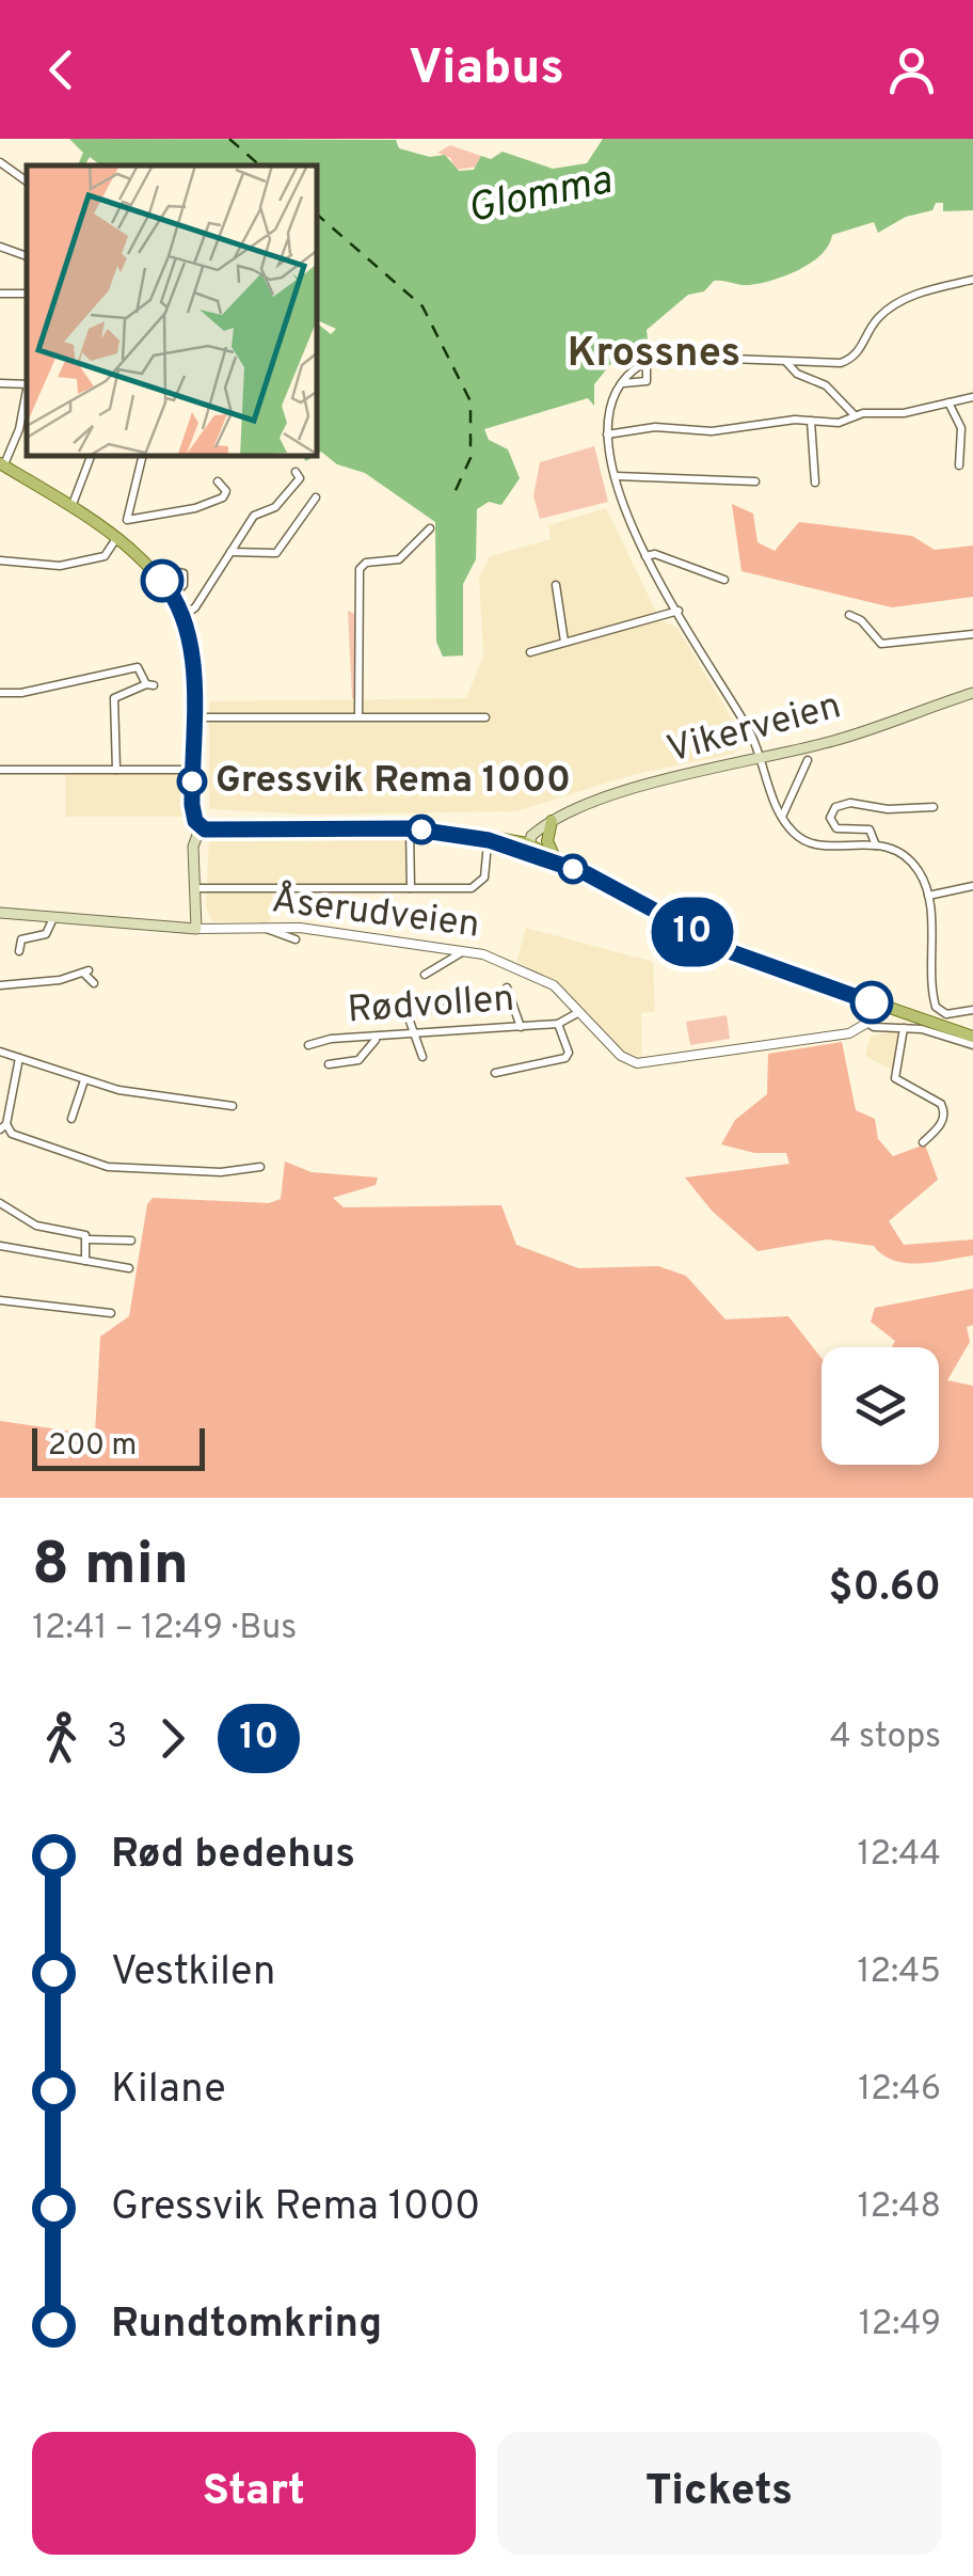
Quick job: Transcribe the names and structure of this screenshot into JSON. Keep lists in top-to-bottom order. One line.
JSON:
{"streets":{"main road":["Vikerveien"],"street":["Åserudveien","Rødvollen"]},"crossings":[["Åserudveien","Rødvollen"]],"districts":["Krossnes"],"water":["Glomma"],"places":["Gressvik Rema 1000"],"lines":["bus line 10"],"scale_bar":"200 m","page":{"header":"Viabus","on_map":"10","scale":"200 m","heading":["8 min","12:41 – 12:49 · Bus","$0.60"],"legs":["3","10","4 stops"],"list":[{"name":"Rød bedehus","value":"12:44"},{"name":"Vestkilen","value":"12:45"},{"name":"Kilane","value":"12:46"},{"name":"Gressvik Rema 1000","value":"12:48"},{"name":"Rundtomkring","value":"12:49"}],"buttons":["Start","Tickets"]}}
